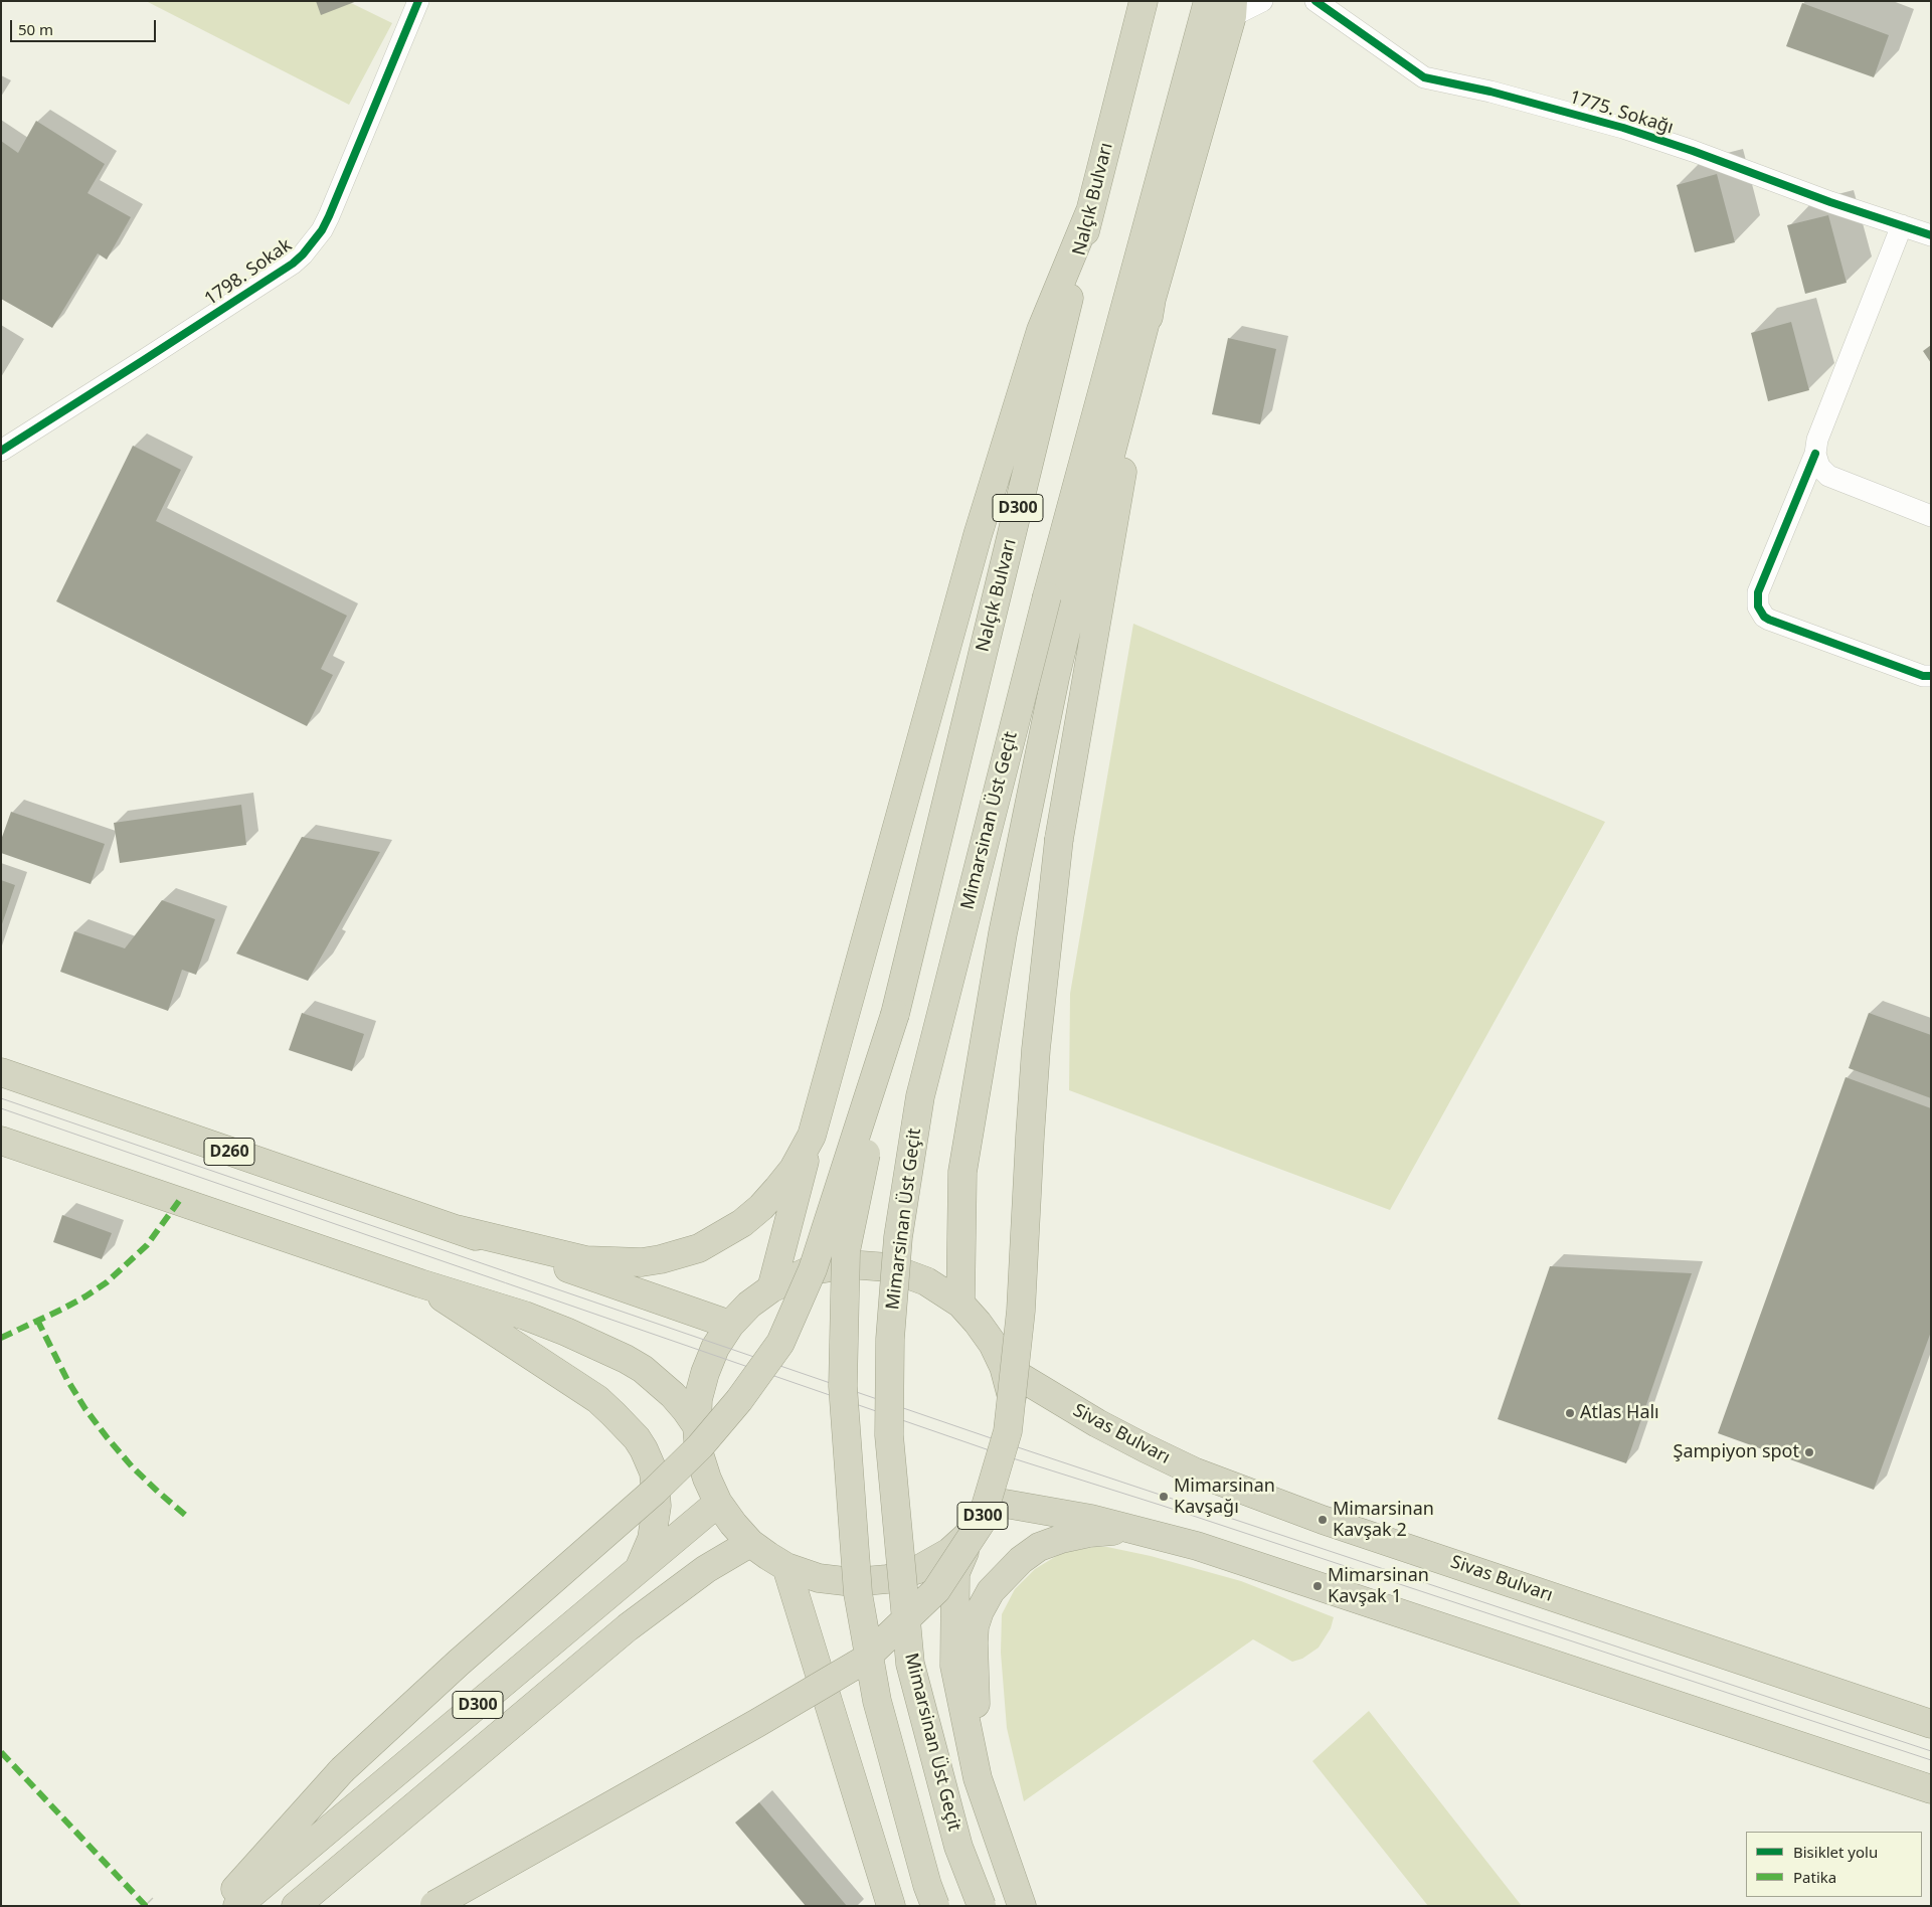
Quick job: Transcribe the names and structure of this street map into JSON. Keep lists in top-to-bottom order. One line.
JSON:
{"streets":{"highway":["Nalçık Bulvarı","D300","Mimarsinan Üst Geçit","D260","Sivas Bulvarı"],"street":["1775. Sokağı","1798. Sokak"]},"crossings":[["Nalçık Bulvarı","D300"]],"places":["Atlas Halı","Şampiyon spot","Mimarsinan Kavşağı","Mimarsinan Kavşak 2","Mimarsinan Kavşak 1"],"legend":["Bisiklet yolu","Patika"],"scale_bar":"50 m"}
